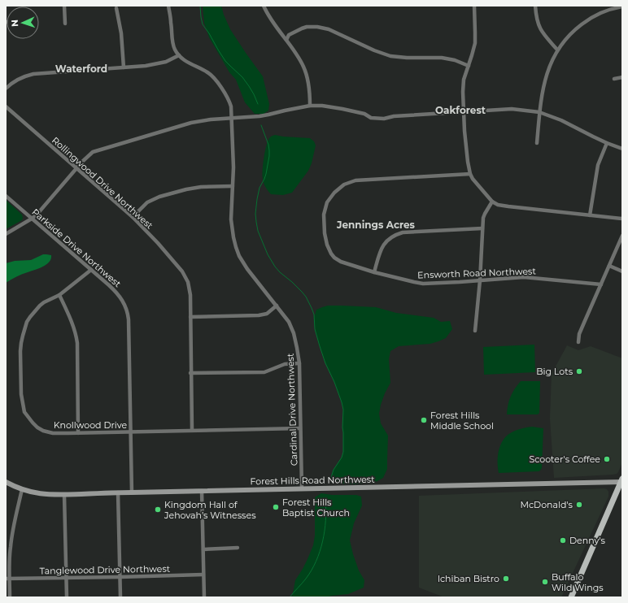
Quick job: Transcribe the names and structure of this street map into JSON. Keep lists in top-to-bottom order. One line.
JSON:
{"streets":{"main road":["Forest Hills Road Northwest"],"street":["Rollingwood Drive Northwest","Parkside Drive Northwest","Ensworth Road Northwest","Cardinal Drive Northwest","Knollwood Drive","Tanglewood Drive Northwest"]},"crossings":[["Rollingwood Drive Northwest","Knollwood Drive"],["Parkside Drive Northwest","Knollwood Drive"],["Parkside Drive Northwest","Forest Hills Road Northwest"],["Cardinal Drive Northwest","Knollwood Drive"],["Cardinal Drive Northwest","Forest Hills Road Northwest"]],"districts":["Waterford","Oakforest","Jennings Acres"],"places":["Big Lots","Forest Hills Middle School","Scooter's Coffee","McDonald's","Forest Hills Baptist Church","Kingdom Hall of Jehovah’s Witnesses","Denny's","Ichiban Bistro","Buffalo Wild Wings"],"north":"left"}
